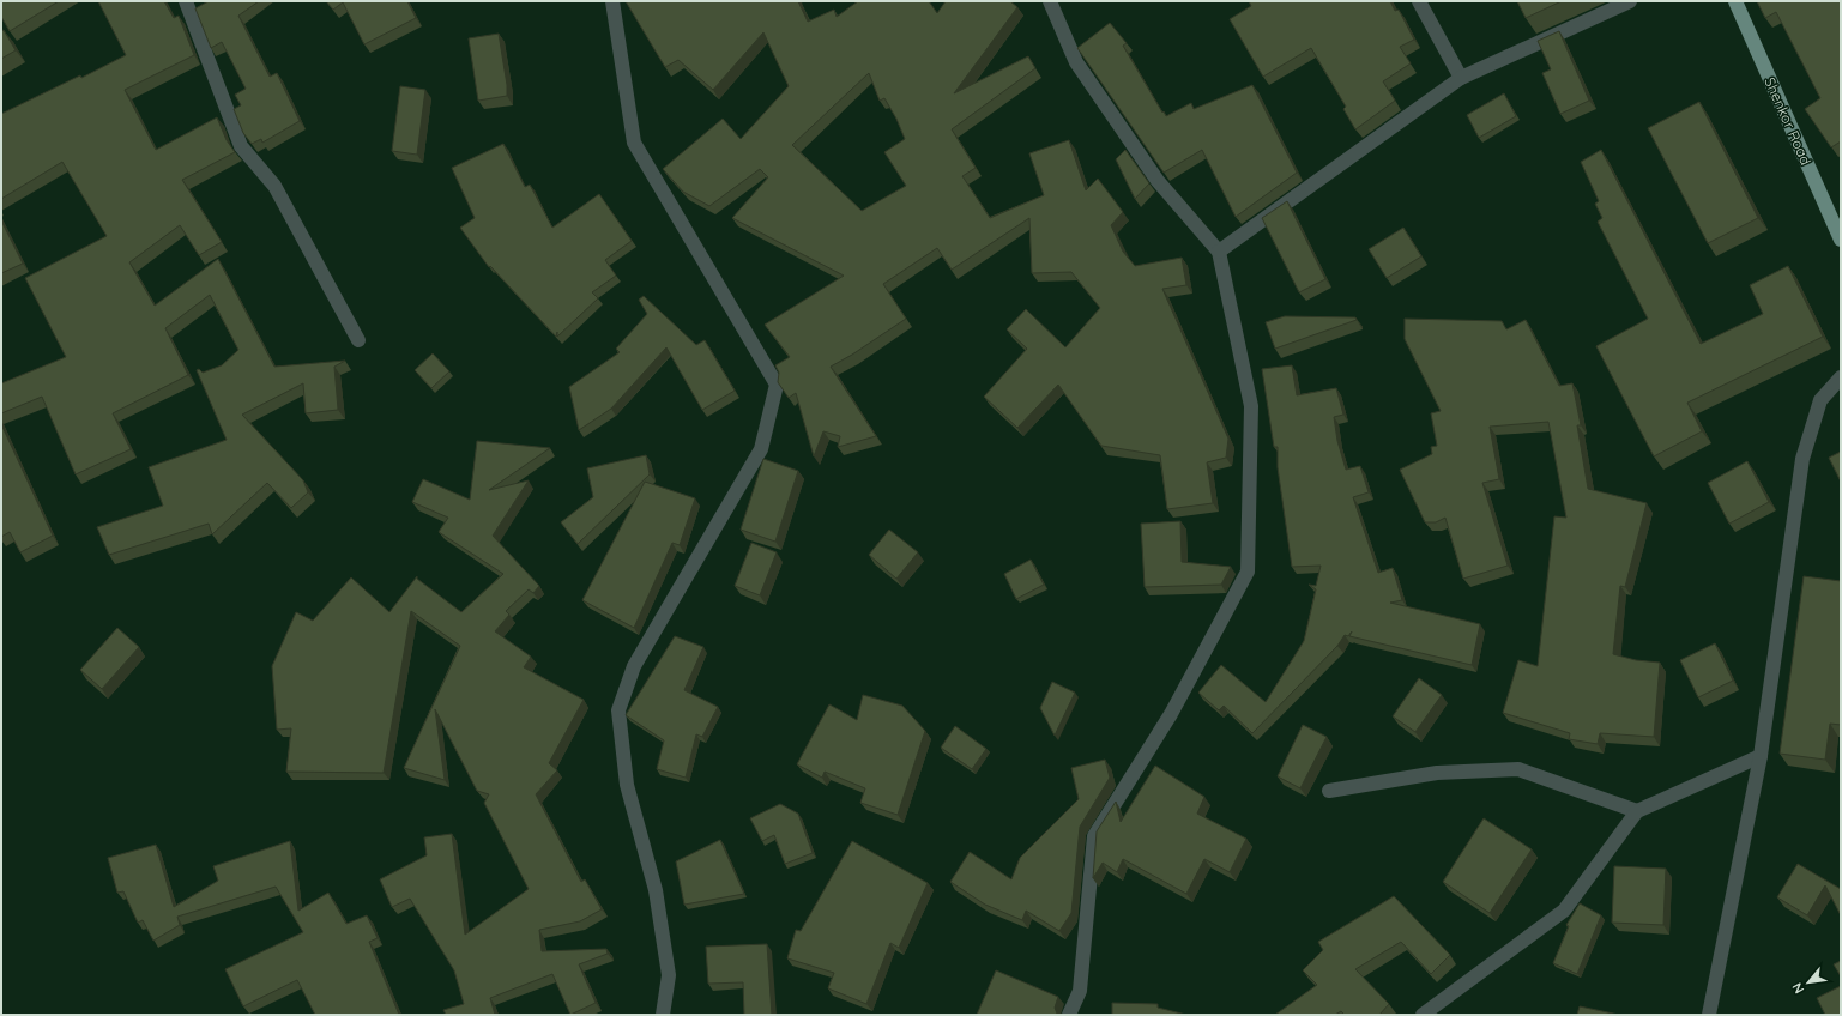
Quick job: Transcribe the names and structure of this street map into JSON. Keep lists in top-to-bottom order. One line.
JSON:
{"streets":{"main road":["Shenkor Road"]},"north":"bottom left"}
